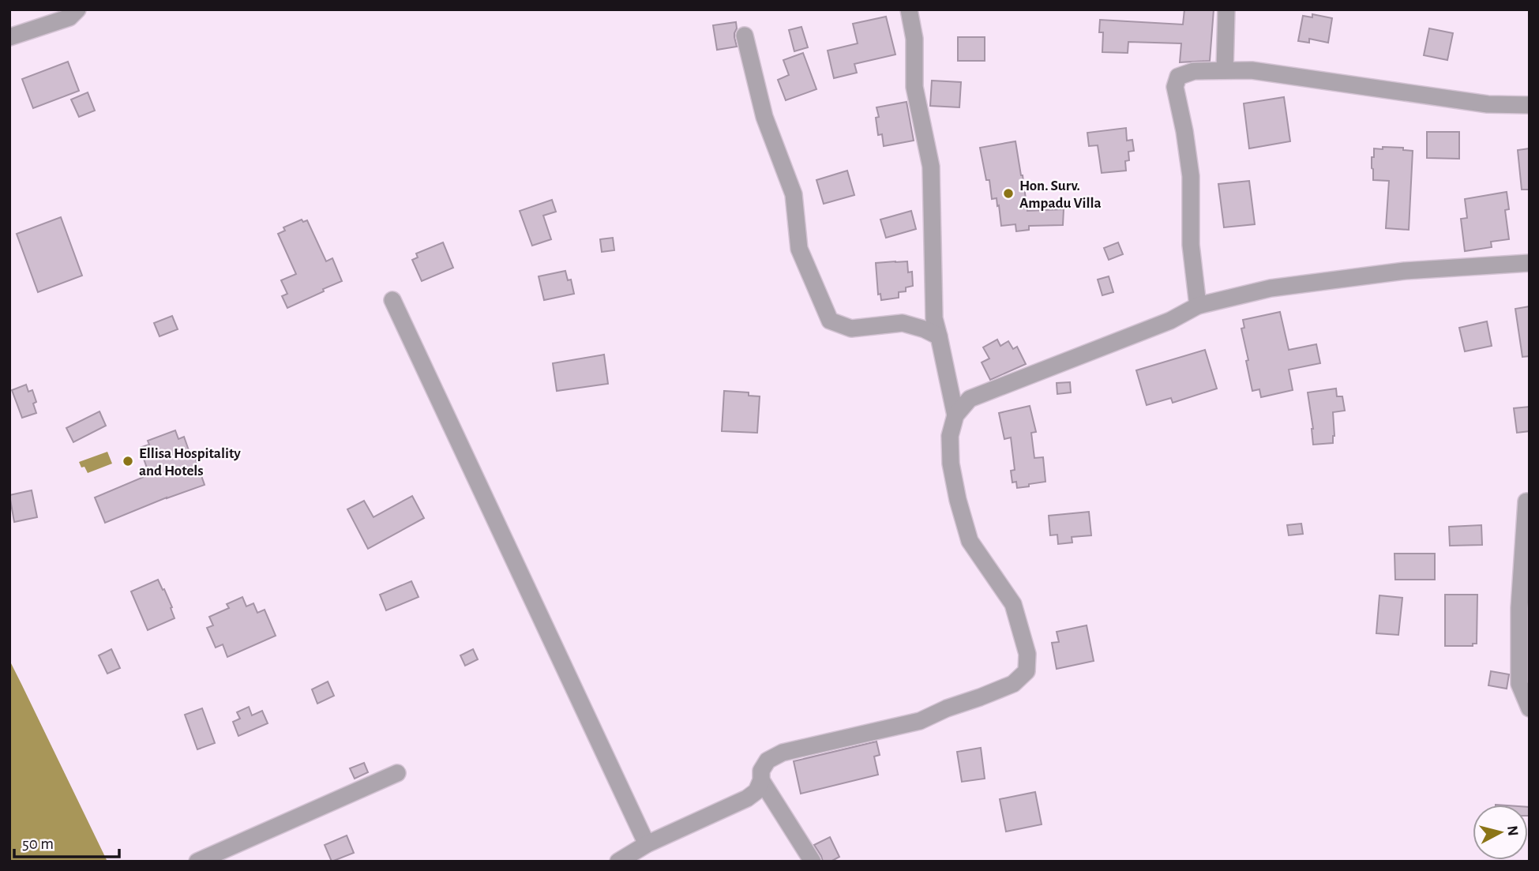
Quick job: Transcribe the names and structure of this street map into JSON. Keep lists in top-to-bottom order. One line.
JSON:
{"places":["Hon. Surv. Ampadu Villa","Ellisa Hospitality and Hotels"],"scale_bar":"50 m","north":"right"}
